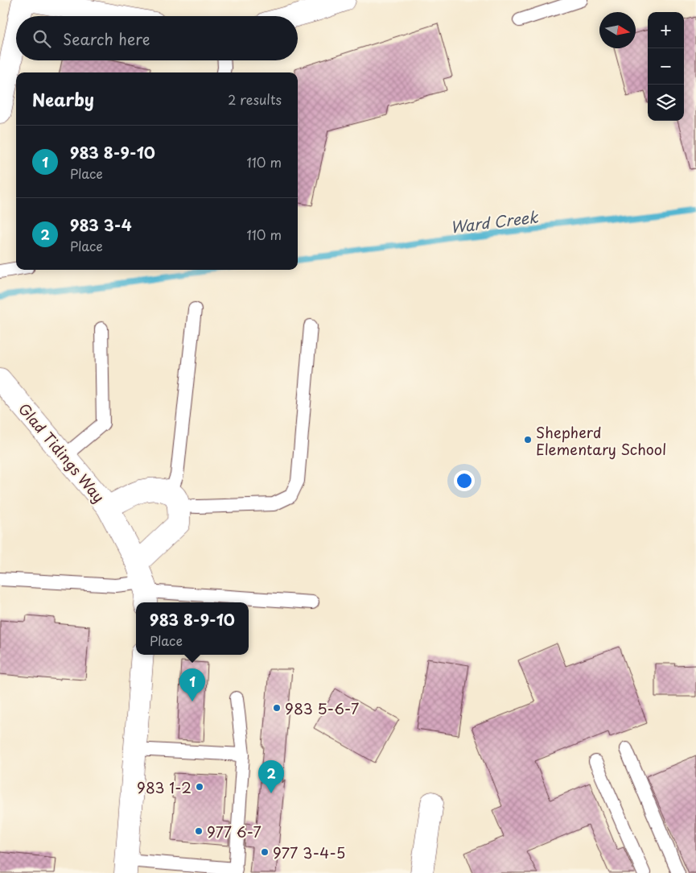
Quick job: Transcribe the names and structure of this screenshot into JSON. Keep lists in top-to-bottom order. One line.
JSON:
{"streets":{"street":["Glad Tidings Way"]},"water":["Ward Creek"],"places":["Shepherd Elementary School","983 5-6-7","983 1-2","977 6-7","977 3-4-5"],"north":"right","page":{"map_buttons":["+","−"],"search":"Search here","heading":["Nearby","2 results"],"list":[{"mark":"1","name":"983 8-9-10","note":"Place","value":"110 m"},{"mark":"2","name":"983 3-4","note":"Place","value":"110 m"}],"popup":["983 8-9-10","Place"],"pins":["1","2"]}}
